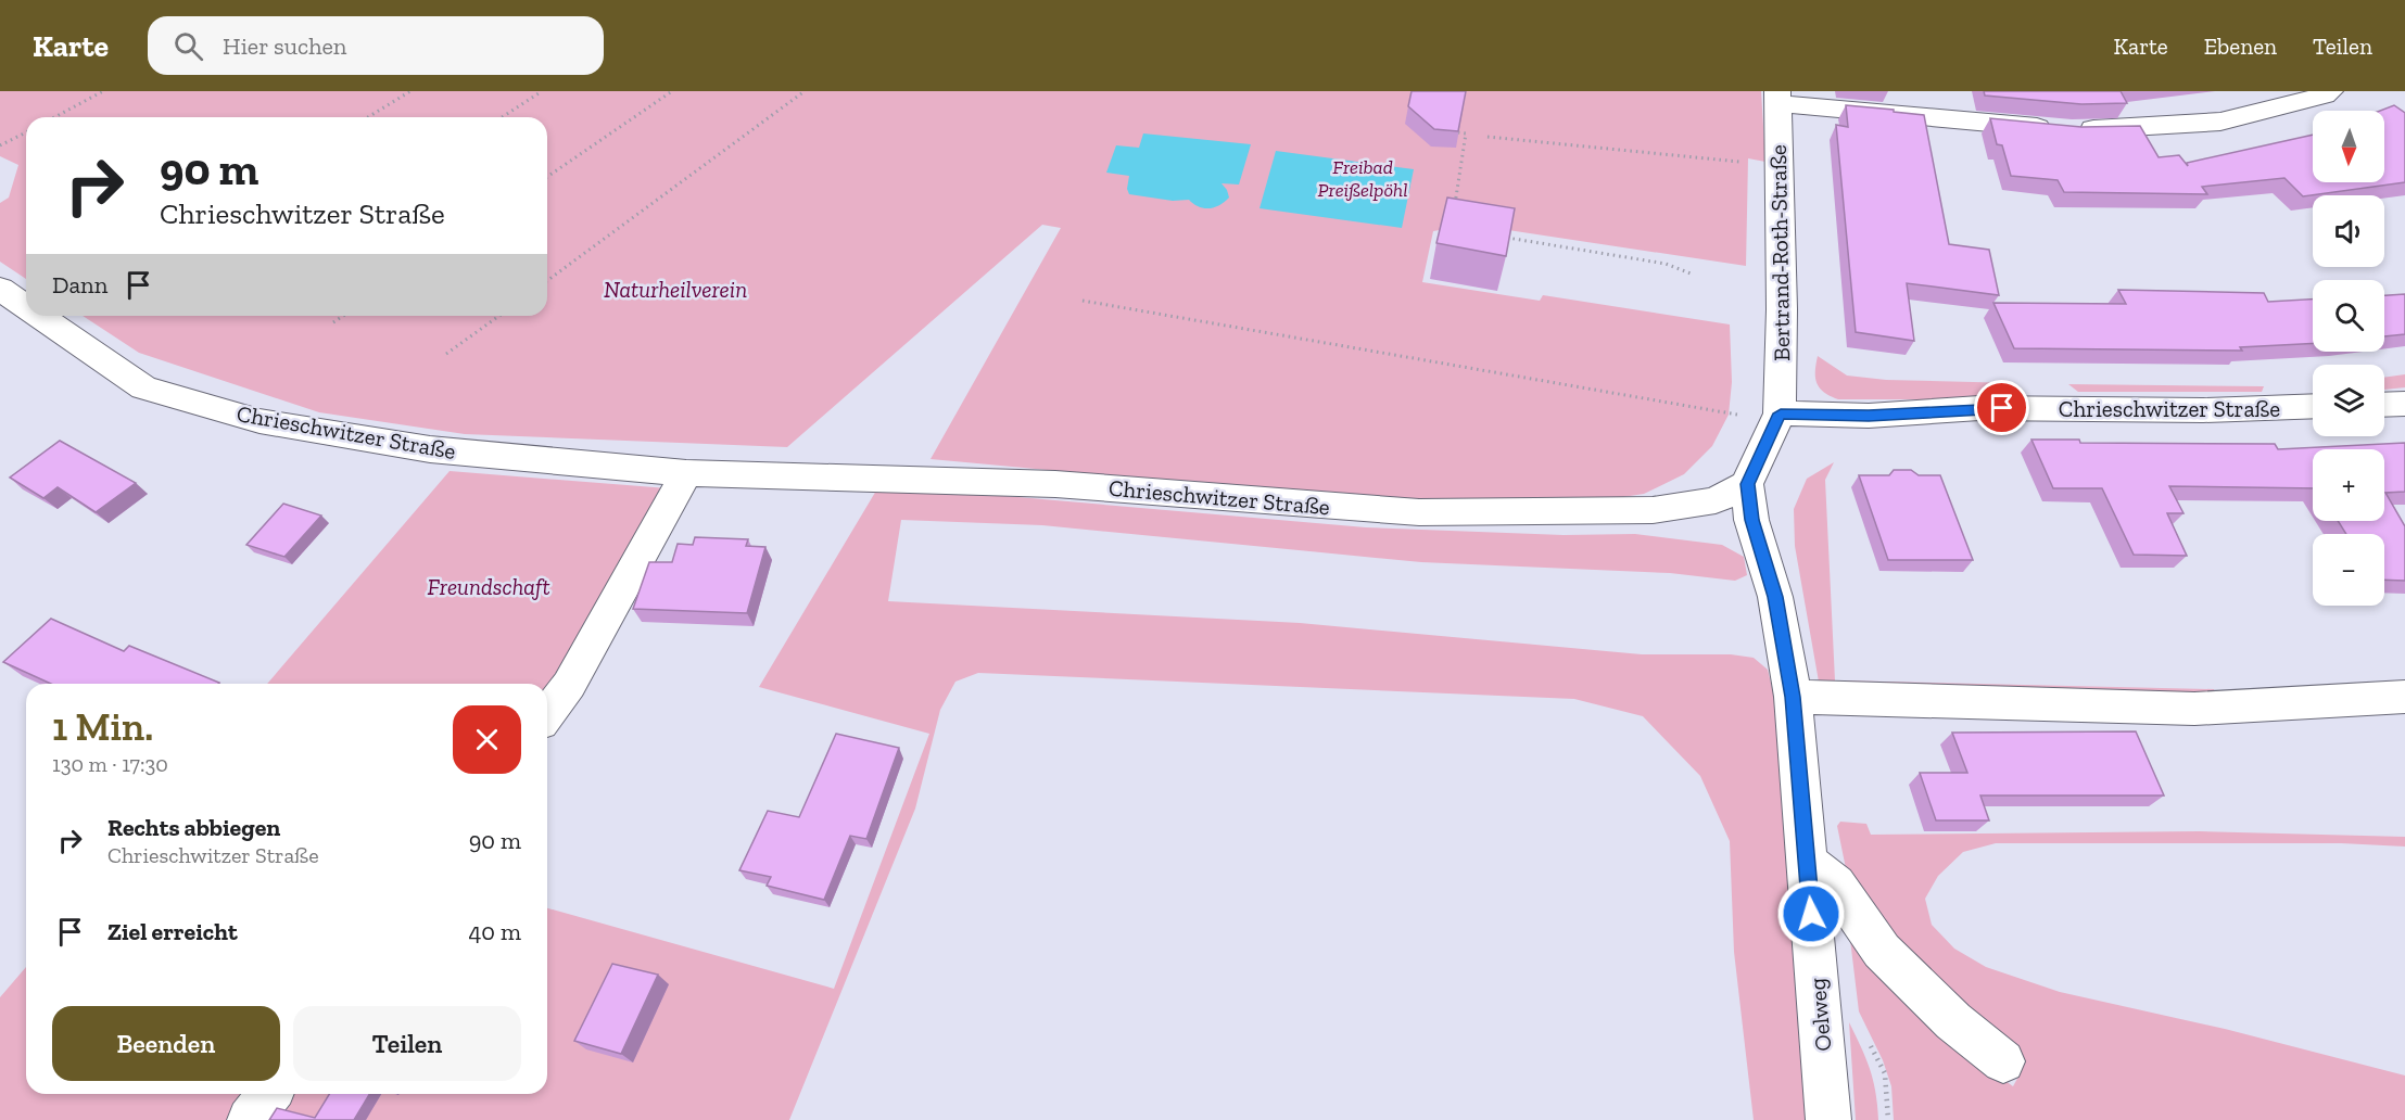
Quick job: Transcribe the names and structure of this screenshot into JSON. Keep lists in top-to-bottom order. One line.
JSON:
{"streets":{"street":["Bertrand-Roth-Straße","Chrieschwitzer Straße","Oelweg"]},"crossings":[["Bertrand-Roth-Straße","Chrieschwitzer Straße"],["Chrieschwitzer Straße","Oelweg"]],"parks":["Freibad Preißelpöhl","Naturheilverein","Freundschaft"],"north":"bottom","page":{"header":"Karte","search":"Hier suchen","nav":["Karte","Ebenen","Teilen"],"map_buttons":["+","−"],"turn":["90 m","Chrieschwitzer Straße"],"then":"Dann","heading":["1 Min.","130 m · 17:30"],"list":[{"name":"Rechts abbiegen","note":"Chrieschwitzer Straße","value":"90 m"},{"name":"Ziel erreicht","value":"40 m"}],"buttons":["Beenden","Teilen"]}}
